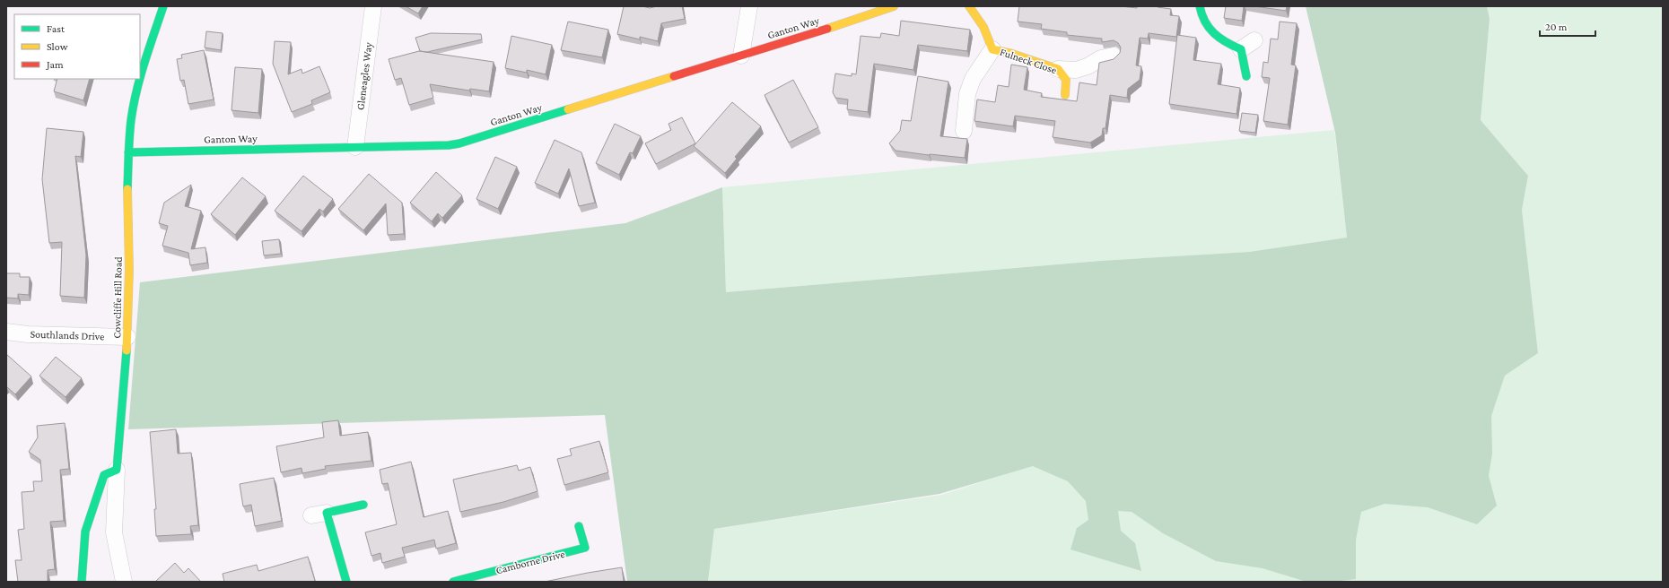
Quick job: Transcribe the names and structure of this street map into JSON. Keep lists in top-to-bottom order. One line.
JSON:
{"streets":{"street":["Ganton Way","Fulneck Close","Gleneagles Way","Cowcliffe Hill Road","Southlands Drive","Camborne Drive"]},"crossings":[["Ganton Way","Gleneagles Way"],["Ganton Way","Cowcliffe Hill Road"],["Cowcliffe Hill Road","Southlands Drive"]],"legend":["Fast","Slow","Jam"],"scale_bar":"20 m"}
